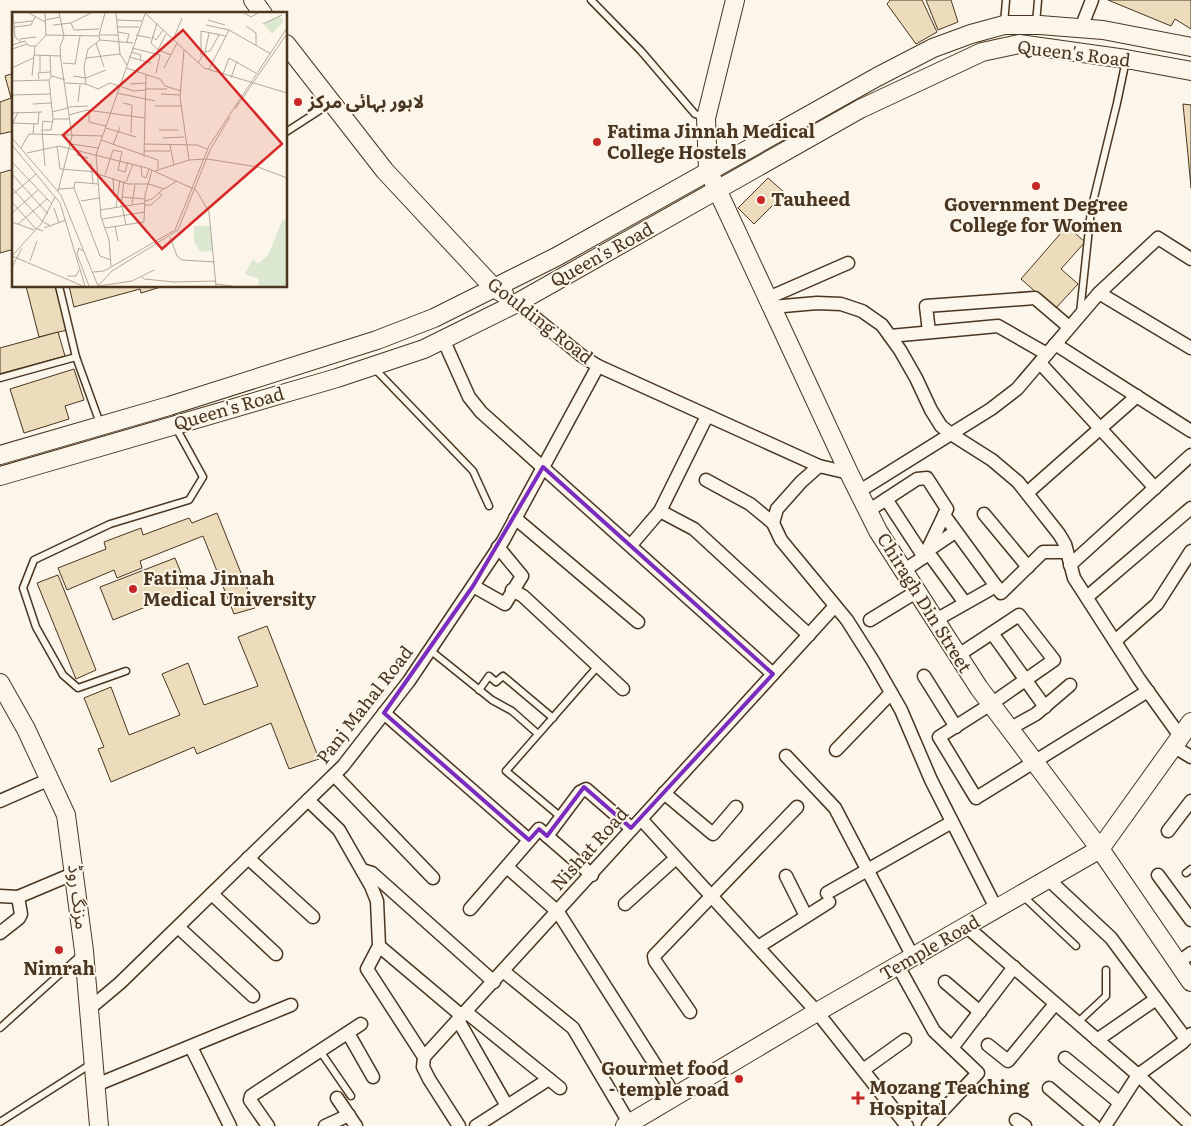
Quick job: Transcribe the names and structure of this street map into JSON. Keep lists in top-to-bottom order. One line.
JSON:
{"streets":{"main road":["Queen's Road","Goulding Road","Chiragh Din Street","مزنگ روڈ","Temple Road"],"street":["Panj Mahal Road","Nishat Road"]},"crossings":[["Queen's Road","Goulding Road"],["Queen's Road","Chiragh Din Street"],["Goulding Road","Chiragh Din Street"],["Goulding Road","Panj Mahal Road"],["Chiragh Din Street","Temple Road"],["Panj Mahal Road","مزنگ روڈ"]],"places":{"other":["لاہور بہائی مرکز","Fatima Jinnah Medical College Hostels","Government Degree College for Women","Tauheed","Fatima Jinnah Medical University","Nimrah","Gourmet food - temple road"],"health":["Mozang Teaching Hospital"]}}
